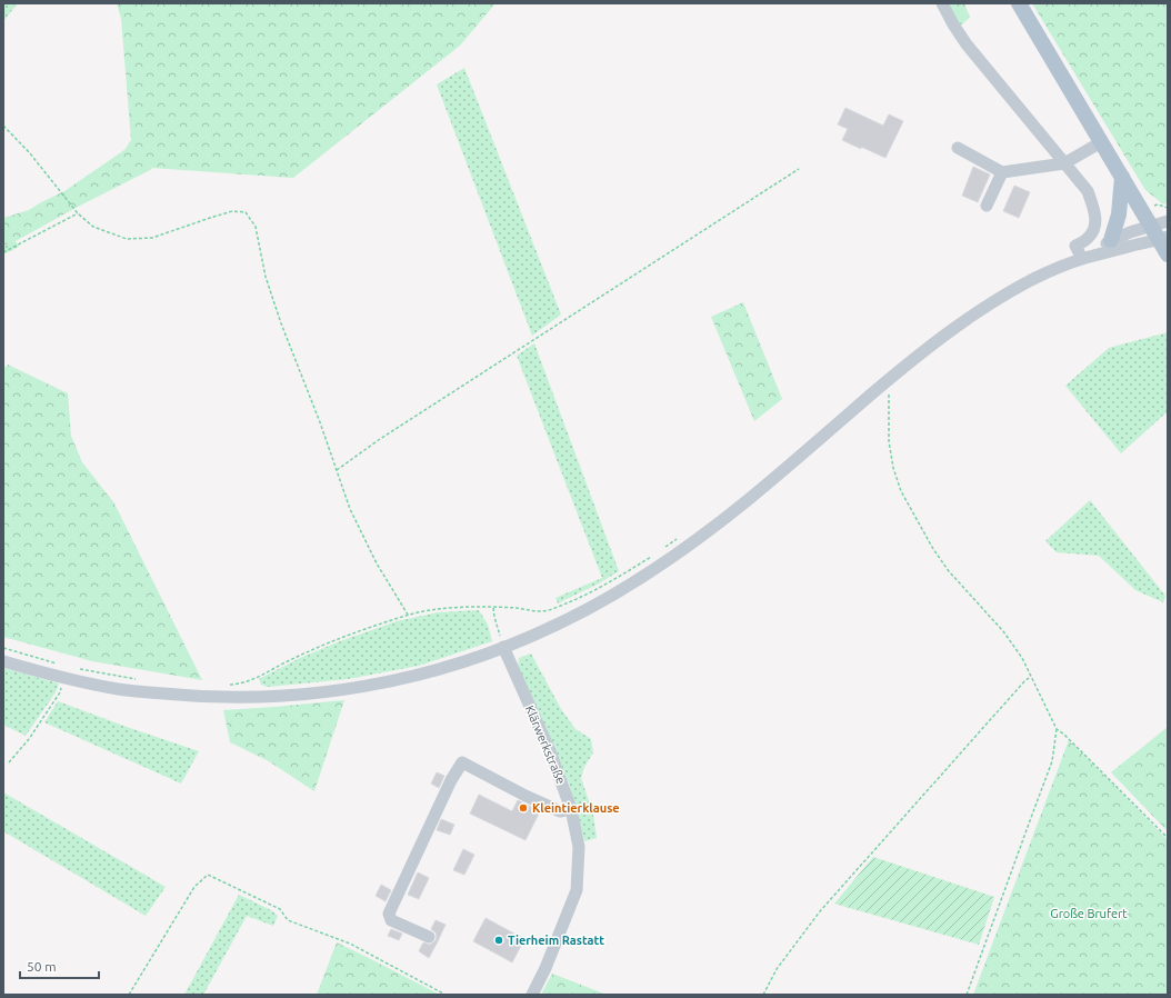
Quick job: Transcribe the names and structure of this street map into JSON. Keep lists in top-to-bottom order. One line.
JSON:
{"streets":{"street":["Klärwerkstraße"]},"parks":["Große Brufert"],"places":["Kleintierklause","Tierheim Rastatt"],"scale_bar":"50 m"}
